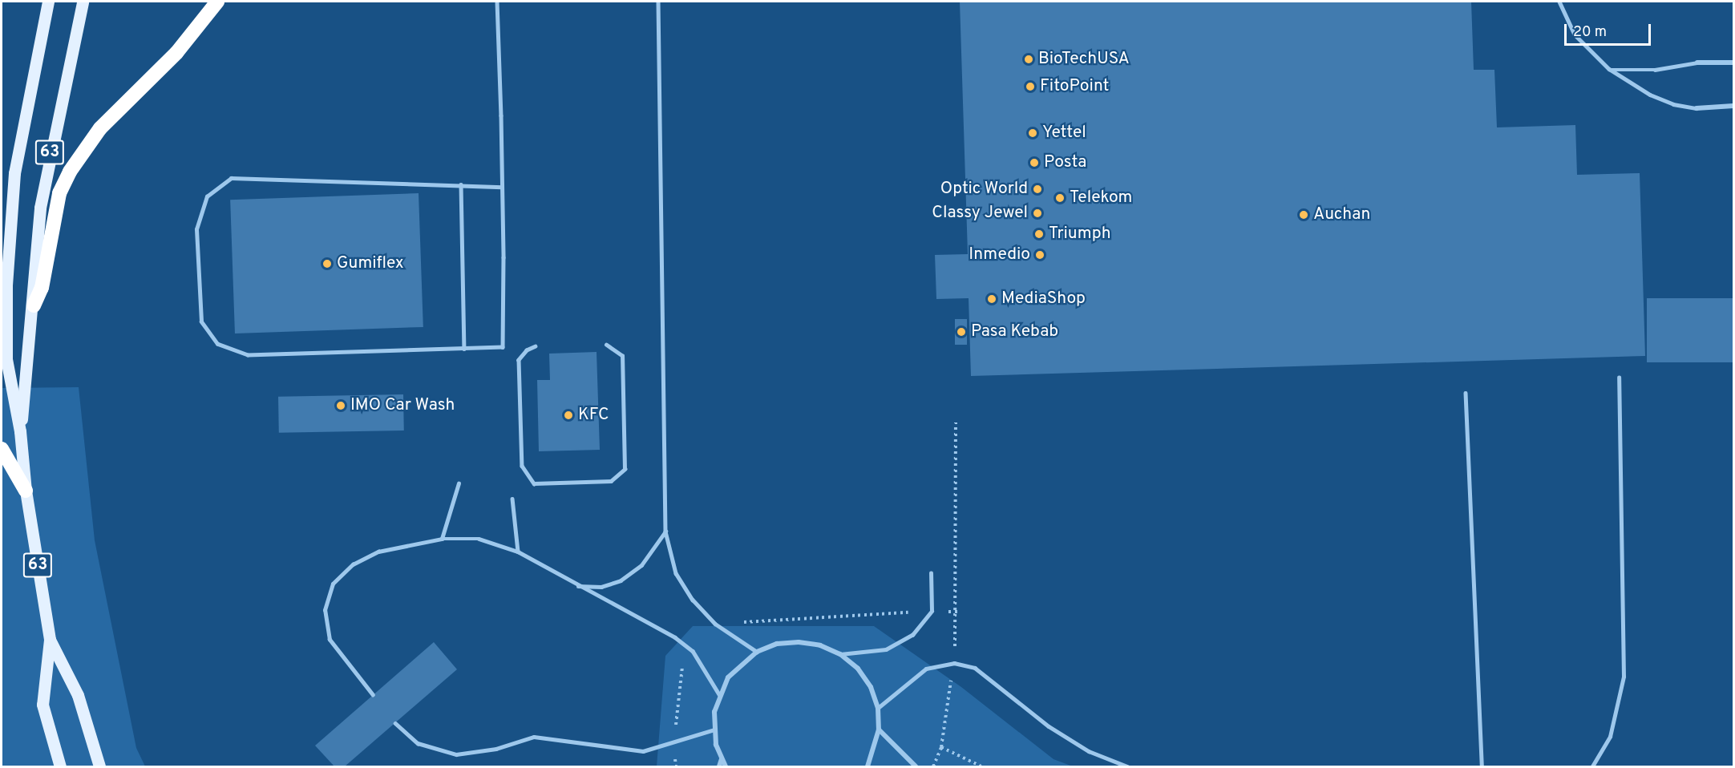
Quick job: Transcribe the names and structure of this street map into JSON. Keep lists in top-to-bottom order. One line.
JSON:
{"streets":{"main road":["63"]},"places":["BioTechUSA","FitoPoint","Yettel","Posta","Optic World","Telekom","Classy Jewel","Auchan","Triumph","Inmedio","Gumiflex","MediaShop","Pasa Kebab","IMO Car Wash","KFC"],"scale_bar":"20 m"}
